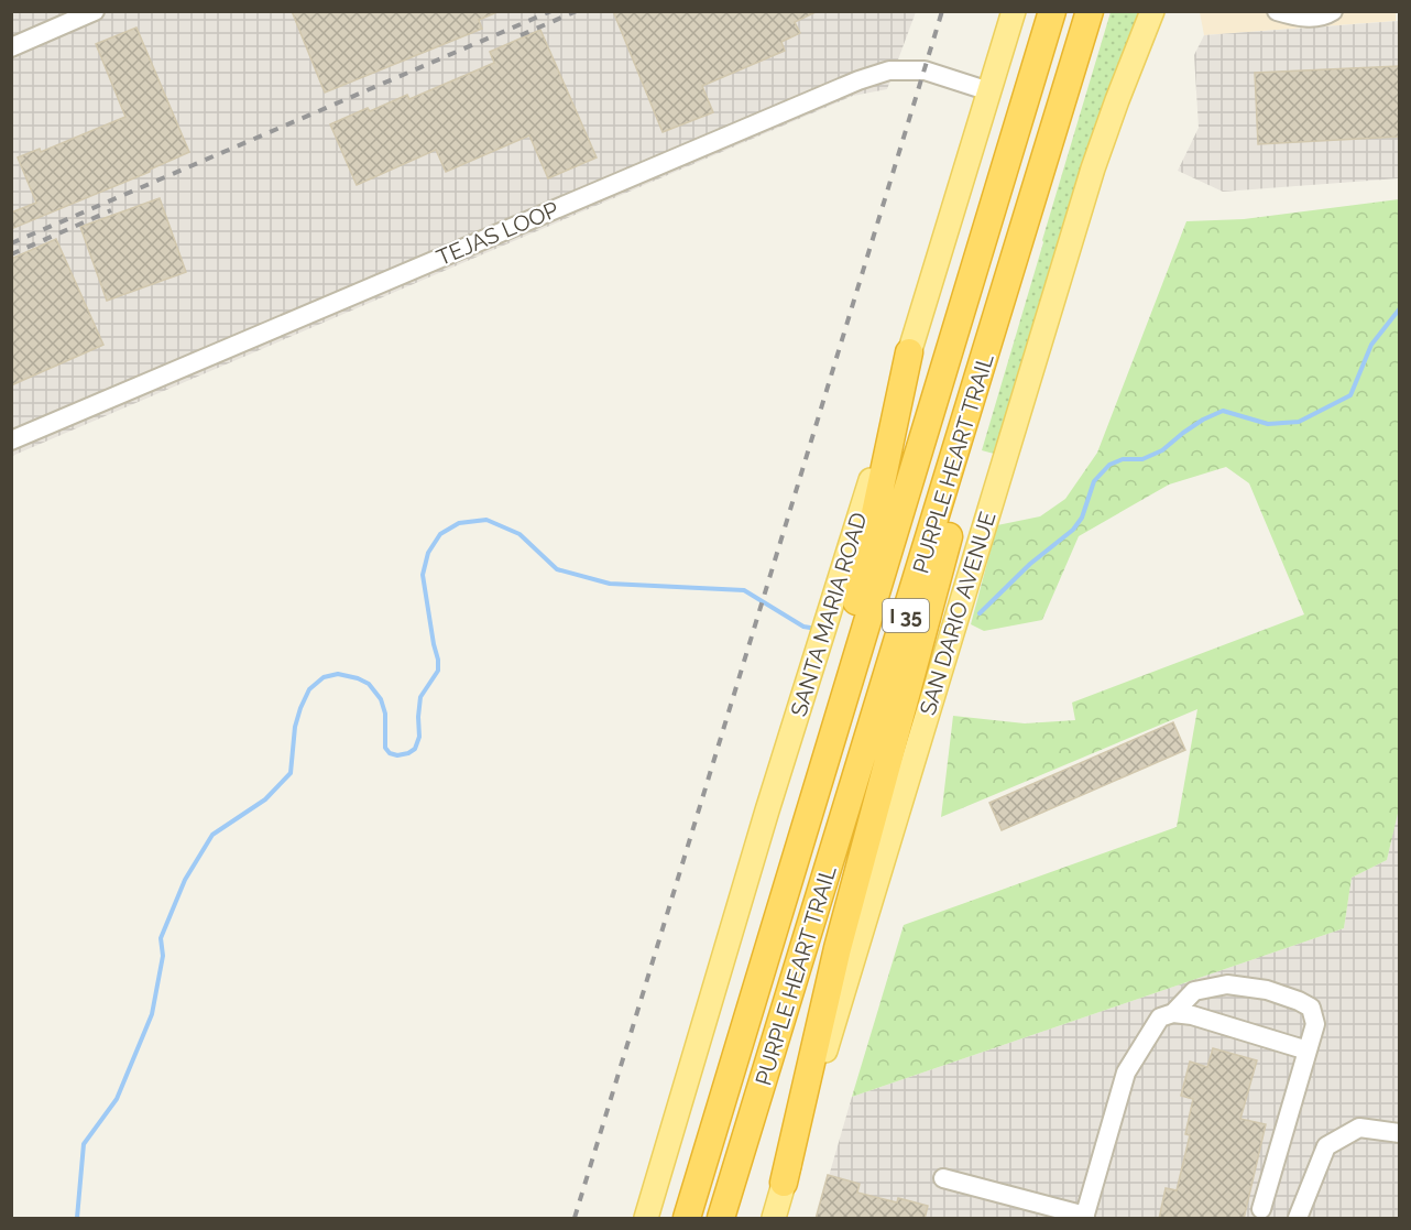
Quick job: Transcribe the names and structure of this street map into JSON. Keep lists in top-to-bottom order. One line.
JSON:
{"streets":{"highway":["PURPLE HEART TRAIL","I 35"],"main road":["SAN DARIO AVENUE","SANTA MARIA ROAD"],"street":["TEJAS LOOP"]},"crossings":[["TEJAS LOOP","SANTA MARIA ROAD"]]}
